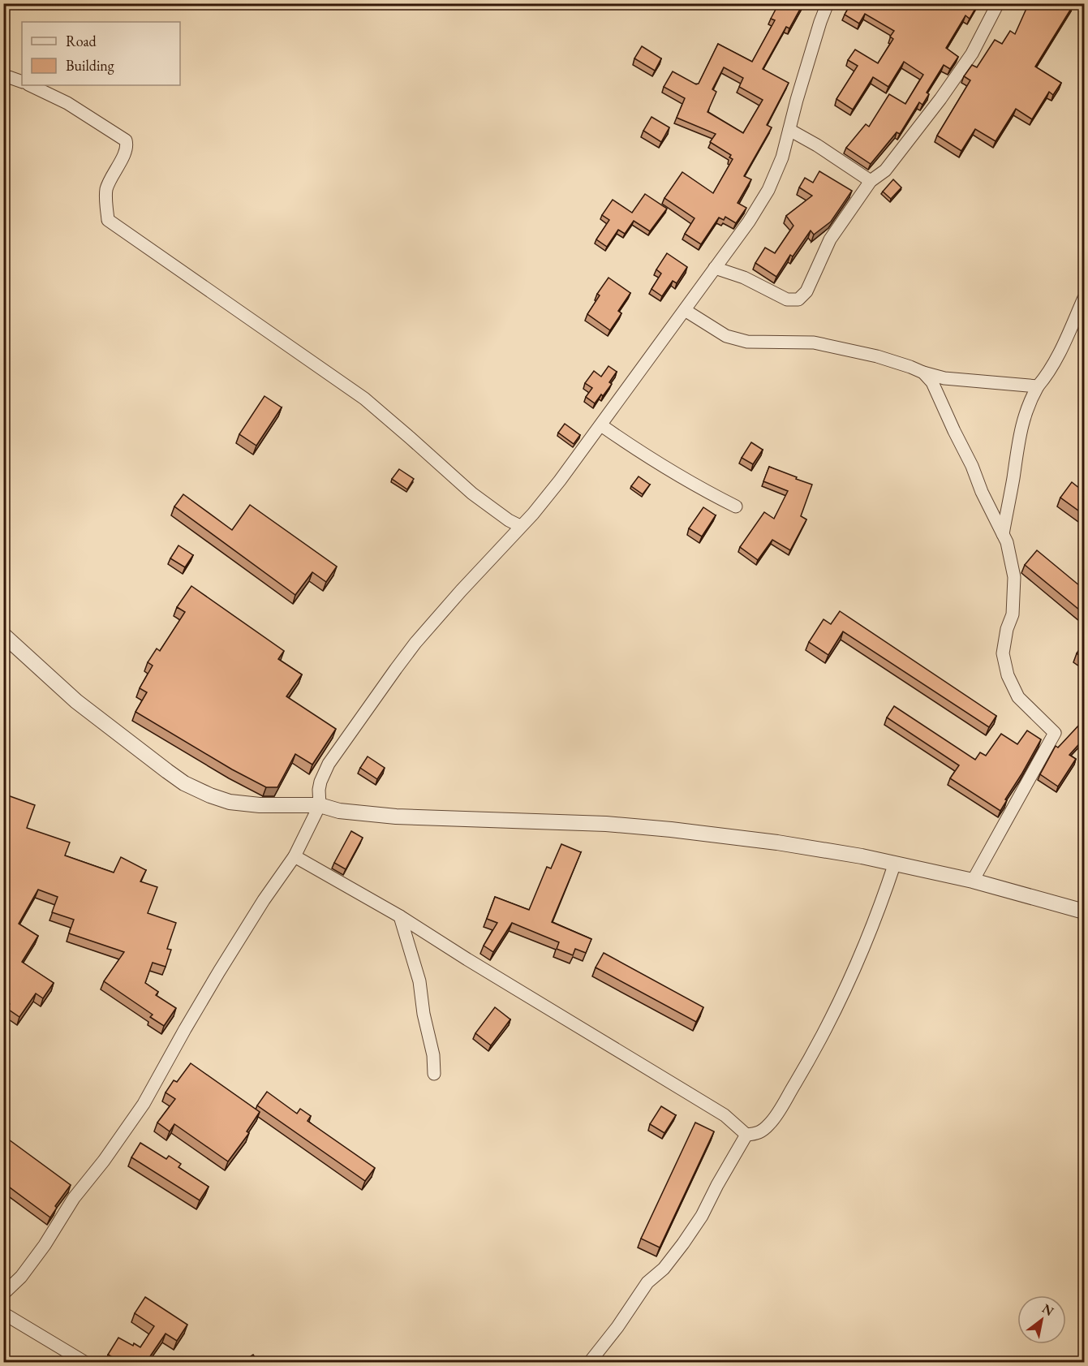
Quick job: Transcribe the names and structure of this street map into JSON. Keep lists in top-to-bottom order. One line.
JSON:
{"legend":["Road","Building"],"north":"top right"}
